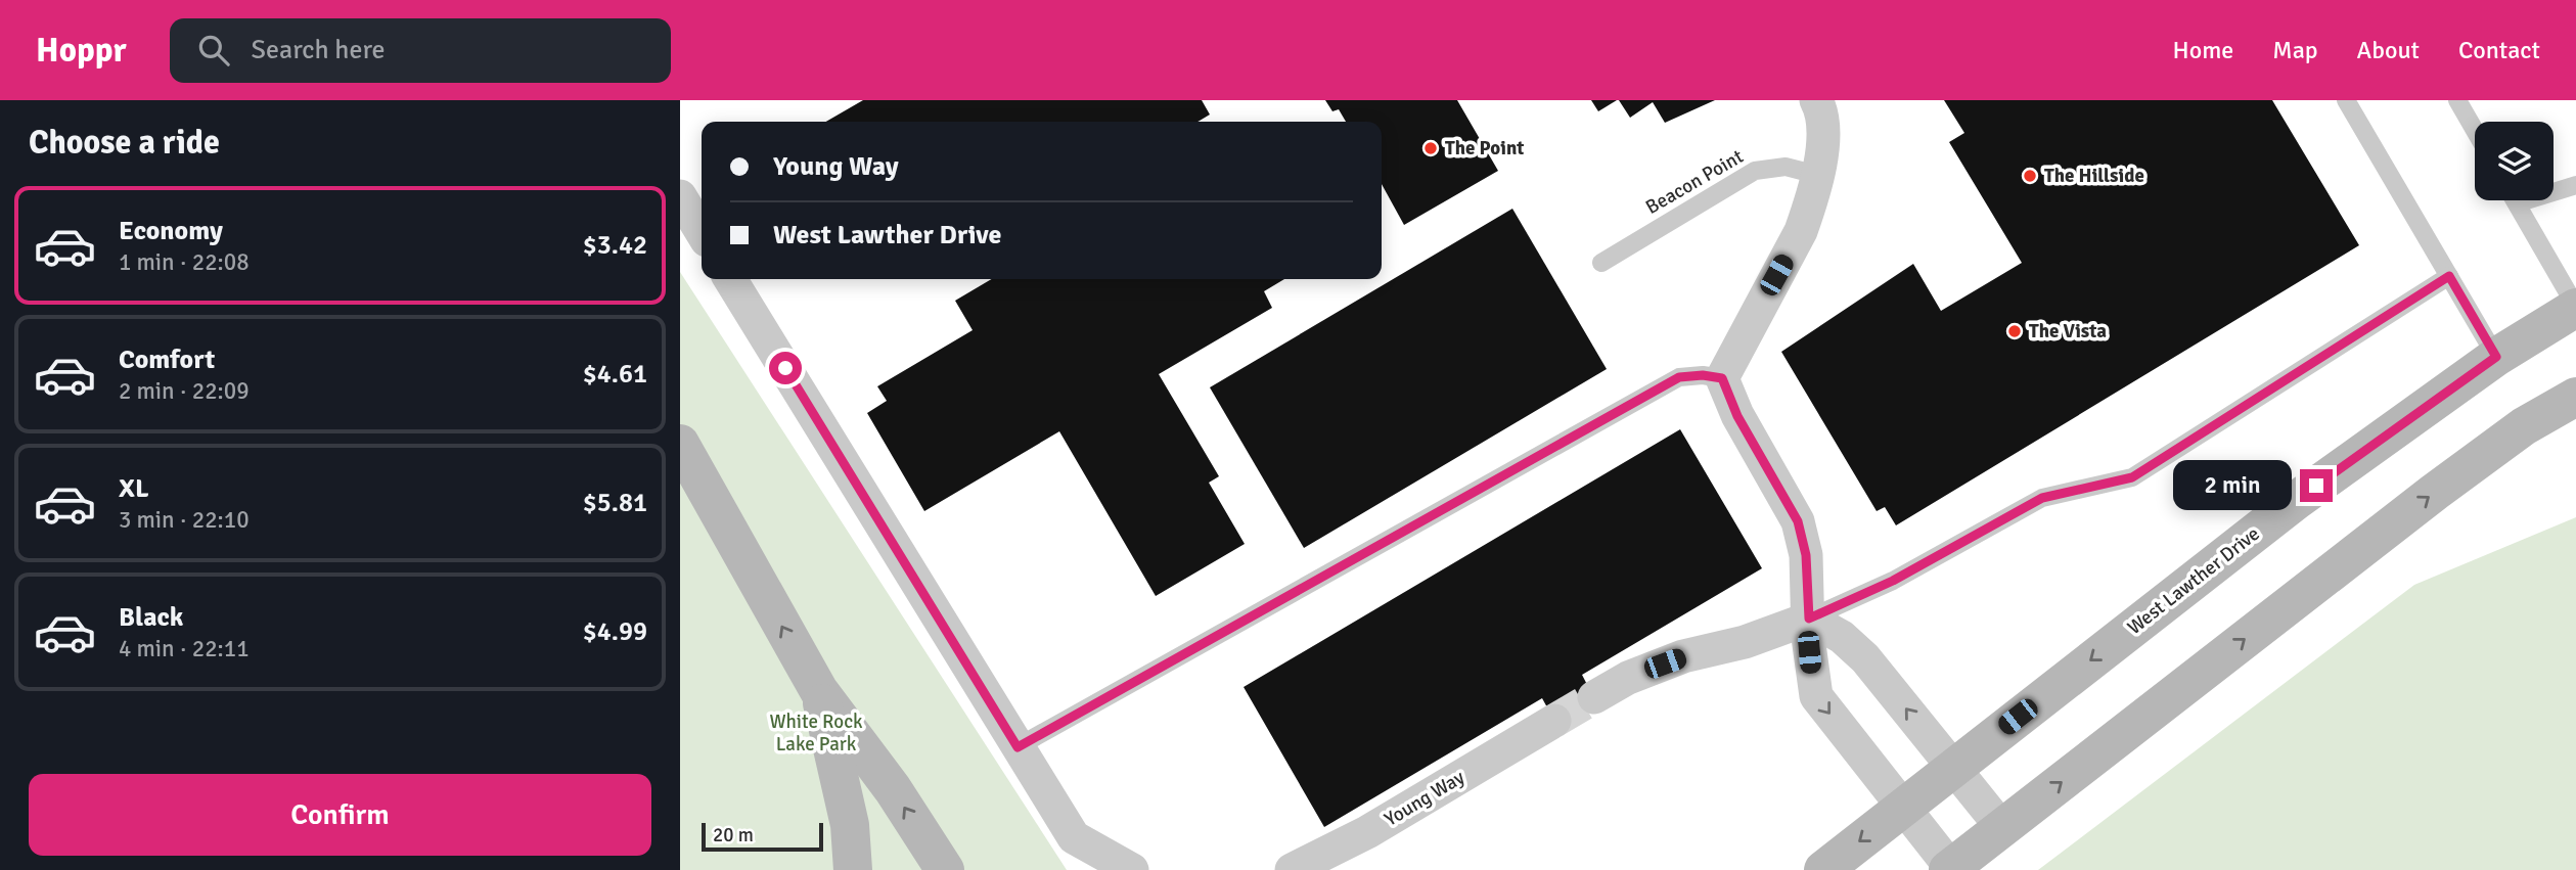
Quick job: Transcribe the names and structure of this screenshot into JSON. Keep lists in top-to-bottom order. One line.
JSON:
{"streets":{"street":["West Lawther Drive","Young Way"],"lane":["Beacon Point"]},"parks":["White Rock Lake Park"],"places":["The Point","The Hillside","The Vista"],"scale_bar":"20 m","page":{"header":"Hoppr","search":"Search here","nav":["Home","Map","About","Contact"],"heading":"Choose a ride","banner":["Young Way","West Lawther Drive"],"list":[{"name":"Economy","note":"1 min · 22:08","value":"$3.42"},{"name":"Comfort","note":"2 min · 22:09","value":"$4.61"},{"name":"XL","note":"3 min · 22:10","value":"$5.81"},{"name":"Black","note":"4 min · 22:11","value":"$4.99"}],"bubble":"2 min","buttons":"Confirm","scale":"20 m"}}
